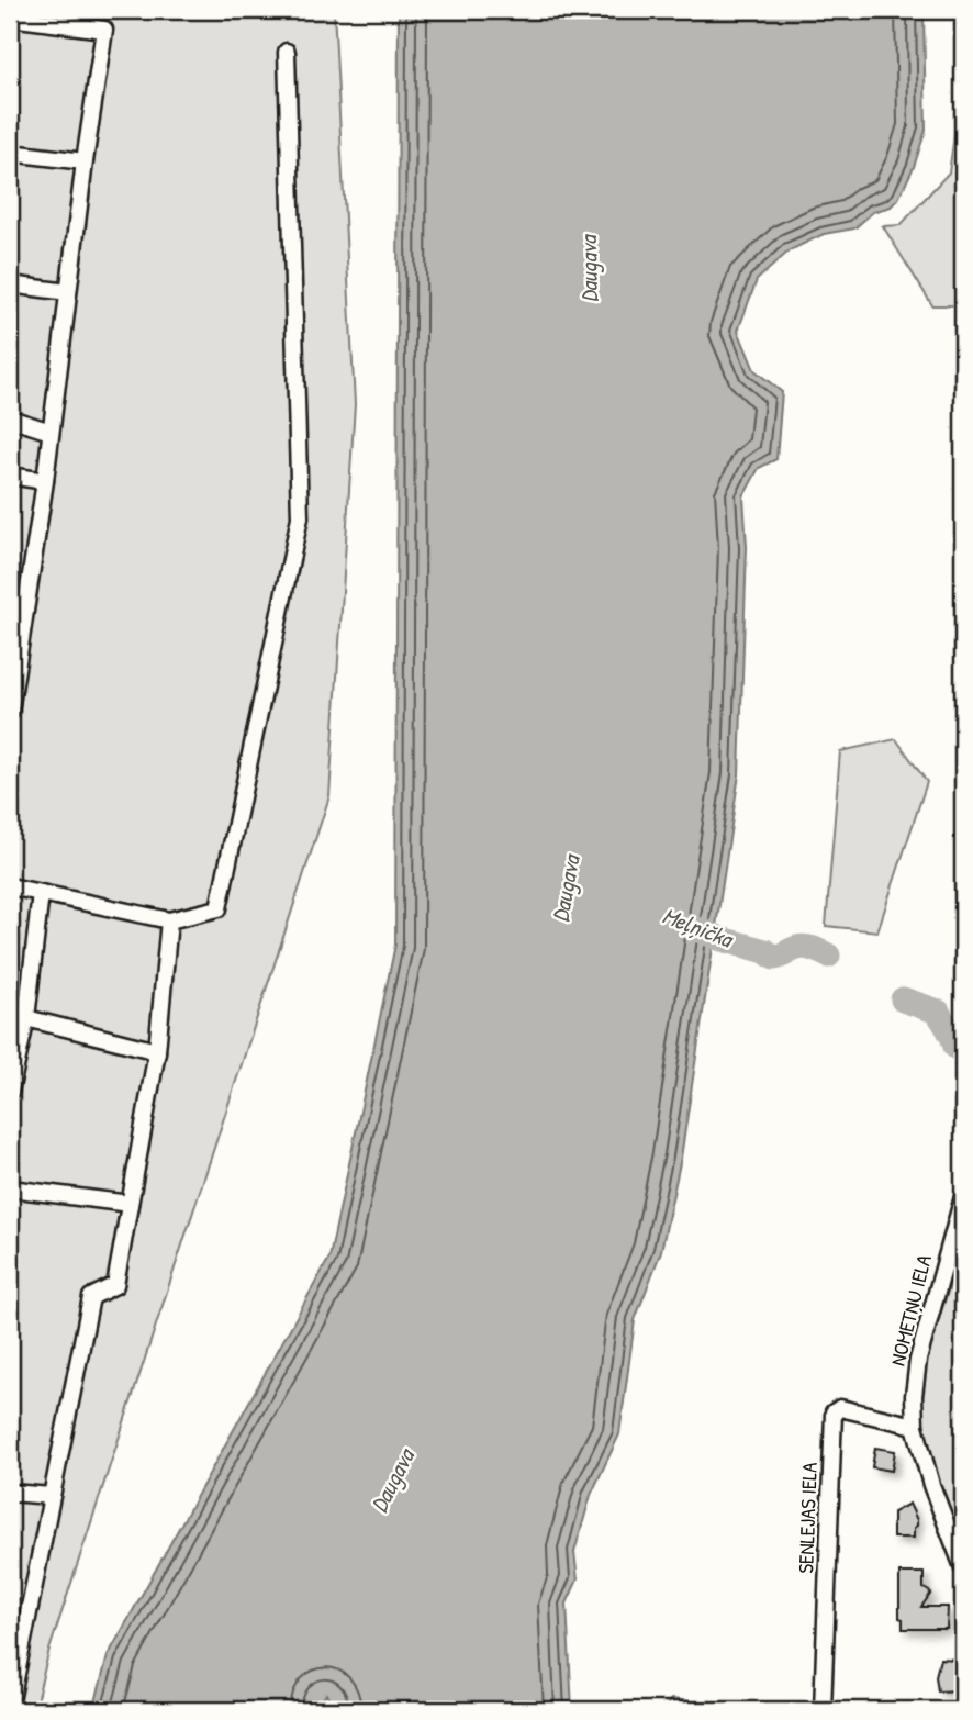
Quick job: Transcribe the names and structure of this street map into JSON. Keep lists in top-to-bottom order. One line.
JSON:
{"streets":{"street":["NOMETŅU IELA","SENLEJAS IELA"]},"crossings":[["NOMETŅU IELA","SENLEJAS IELA"]],"water":["Daugava","Meļņička"]}
